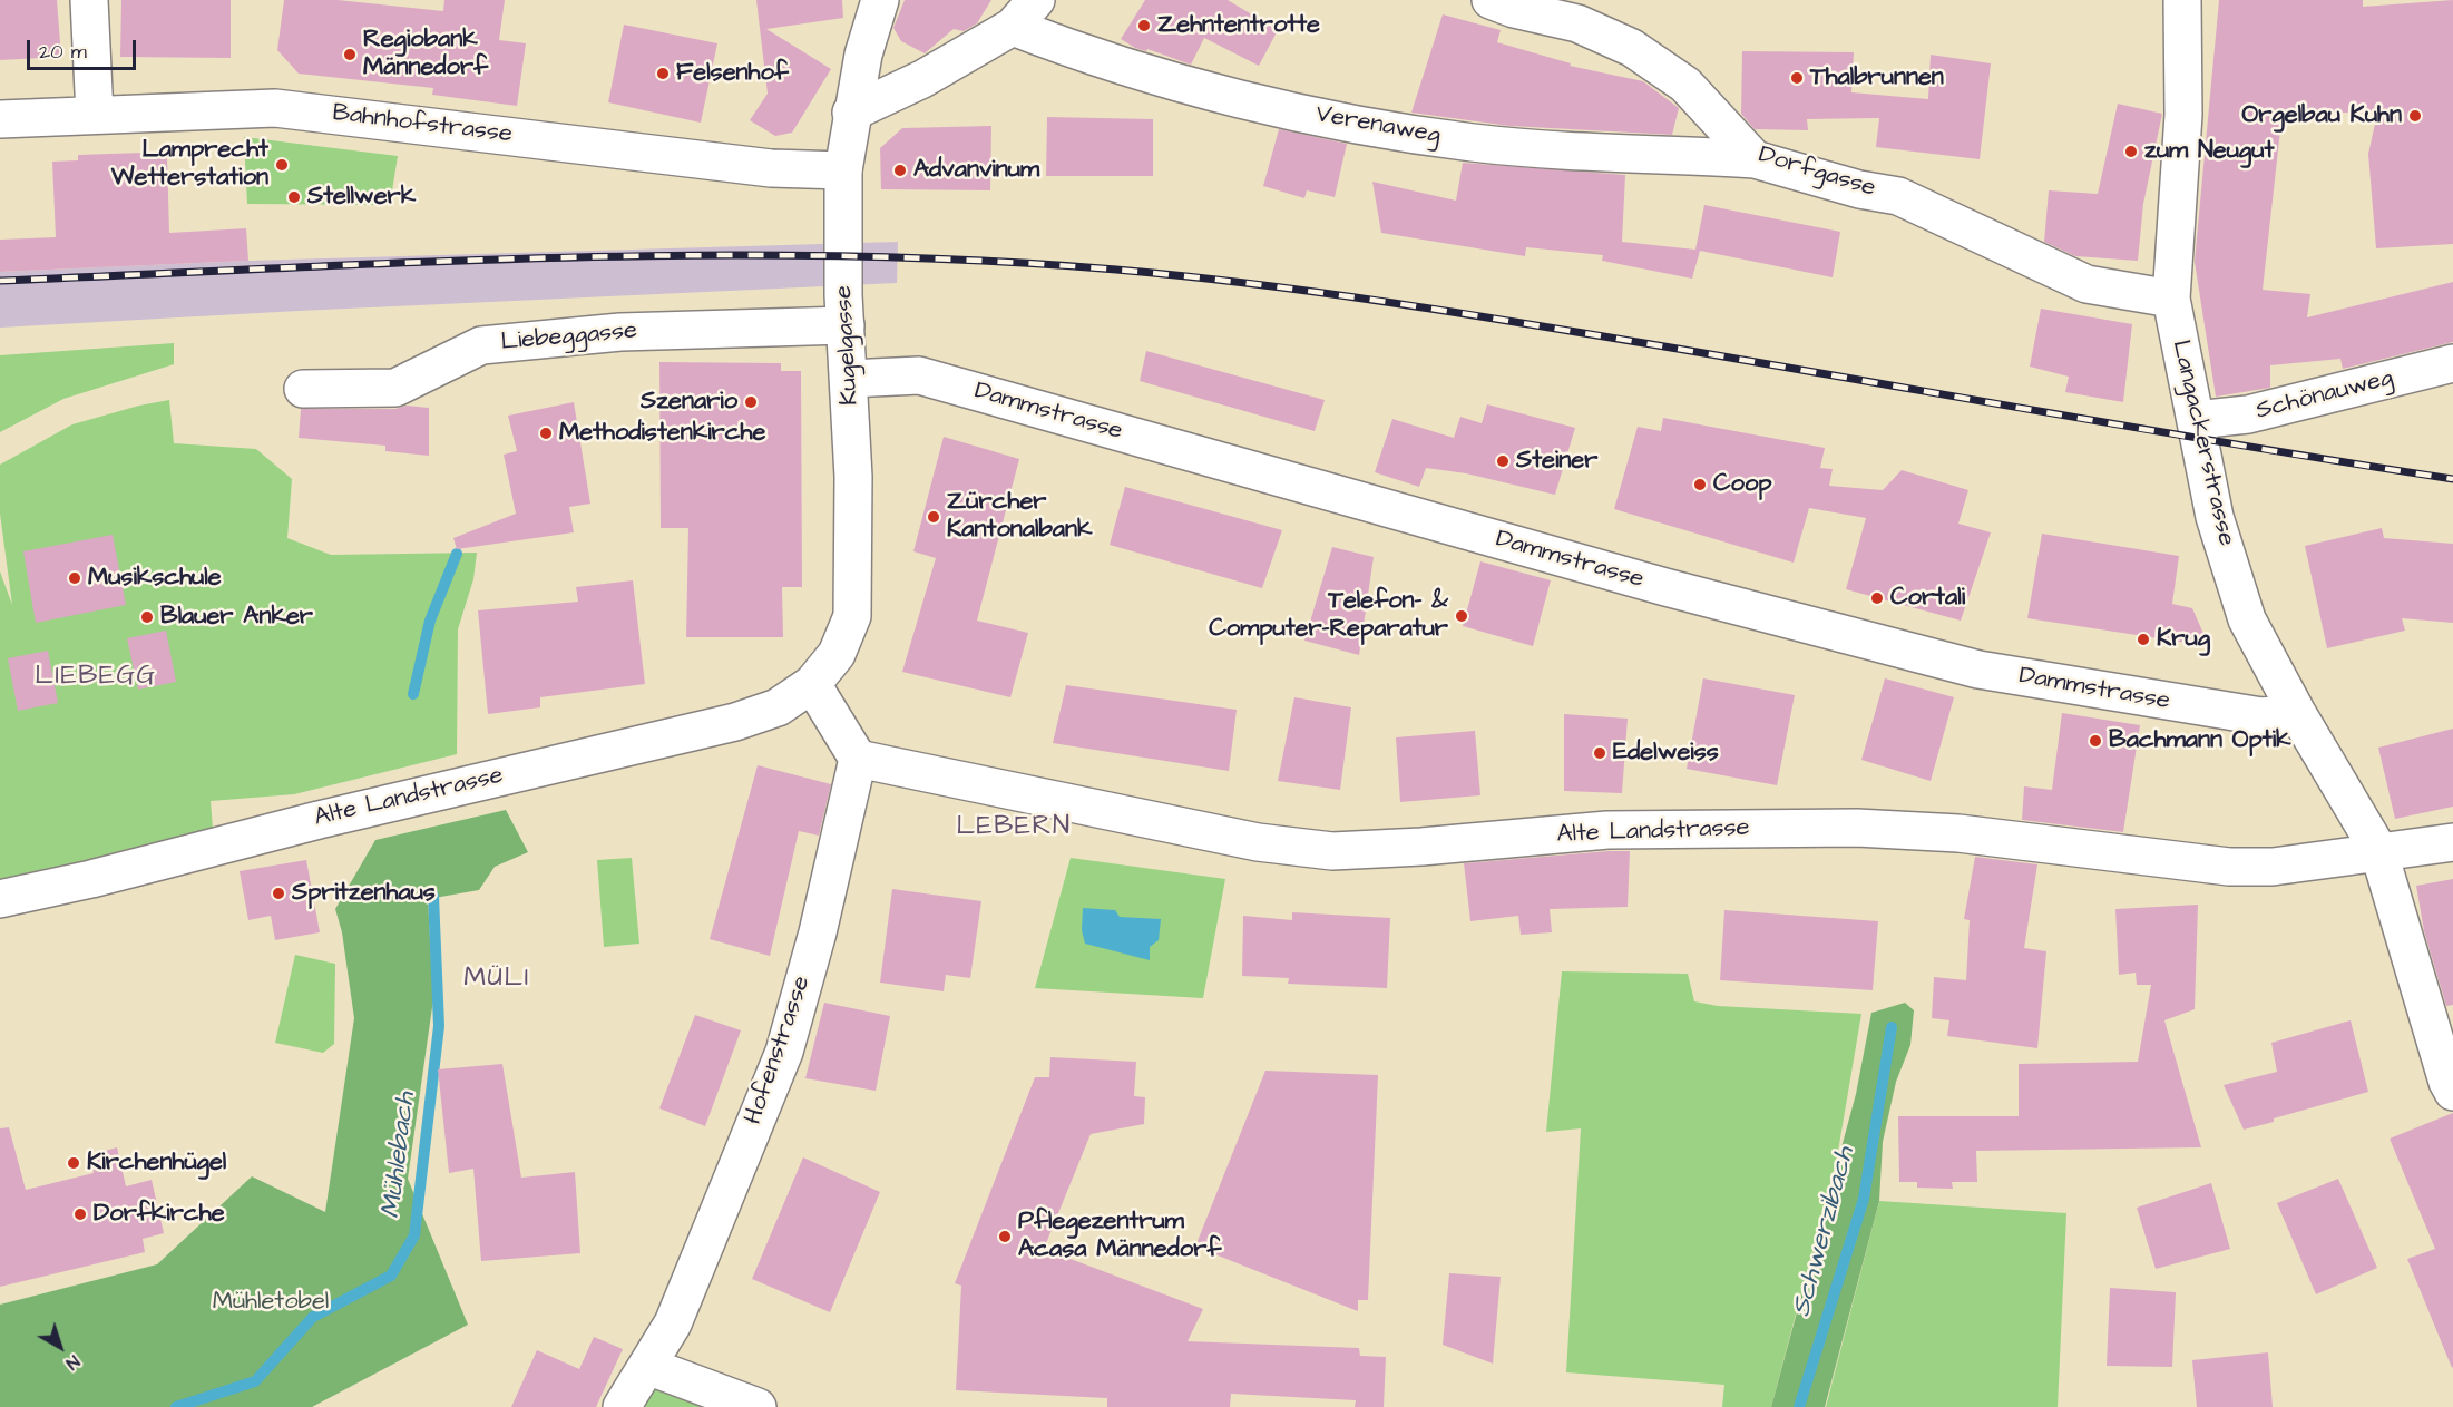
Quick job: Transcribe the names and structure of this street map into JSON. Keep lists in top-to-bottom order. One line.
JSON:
{"streets":{"street":["Bahnhofstrasse","Verenaweg","Dorfgasse","Liebeggasse","Kugelgasse","Schönauweg","Dammstrasse","Langackerstrasse","Alte Landstrasse","Hofenstrasse"]},"crossings":[["Bahnhofstrasse","Kugelgasse"],["Verenaweg","Dorfgasse"],["Dorfgasse","Langackerstrasse"],["Liebeggasse","Kugelgasse"],["Kugelgasse","Dammstrasse"],["Kugelgasse","Alte Landstrasse"],["Schönauweg","Langackerstrasse"],["Dammstrasse","Langackerstrasse"],["Langackerstrasse","Alte Landstrasse"],["Alte Landstrasse","Hofenstrasse"]],"districts":["LIEBEGG","LEBERN","MÜLI"],"water":["Mühlebach","Schwerzibach"],"parks":["Mühletobel"],"places":["Zehntentrotte","Regiobank Männedorf","Felsenhof","Thalbrunnen","Orgelbau Kuhn","zum Neugut","Lamprecht Wetterstation","Advanvinum","Stellwerk","Szenario","Methodistenkirche","Steiner","Coop","Zürcher Kantonalbank","Musikschule","Cortali","Telefon- & Computer-Reparatur","Blauer Anker","Krug","Bachmann Optik","Edelweiss","Spritzenhaus","Kirchenhügel","Dorfkirche","Pflegezentrum Acasa Männedorf"],"scale_bar":"20 m","north":"bottom right"}
